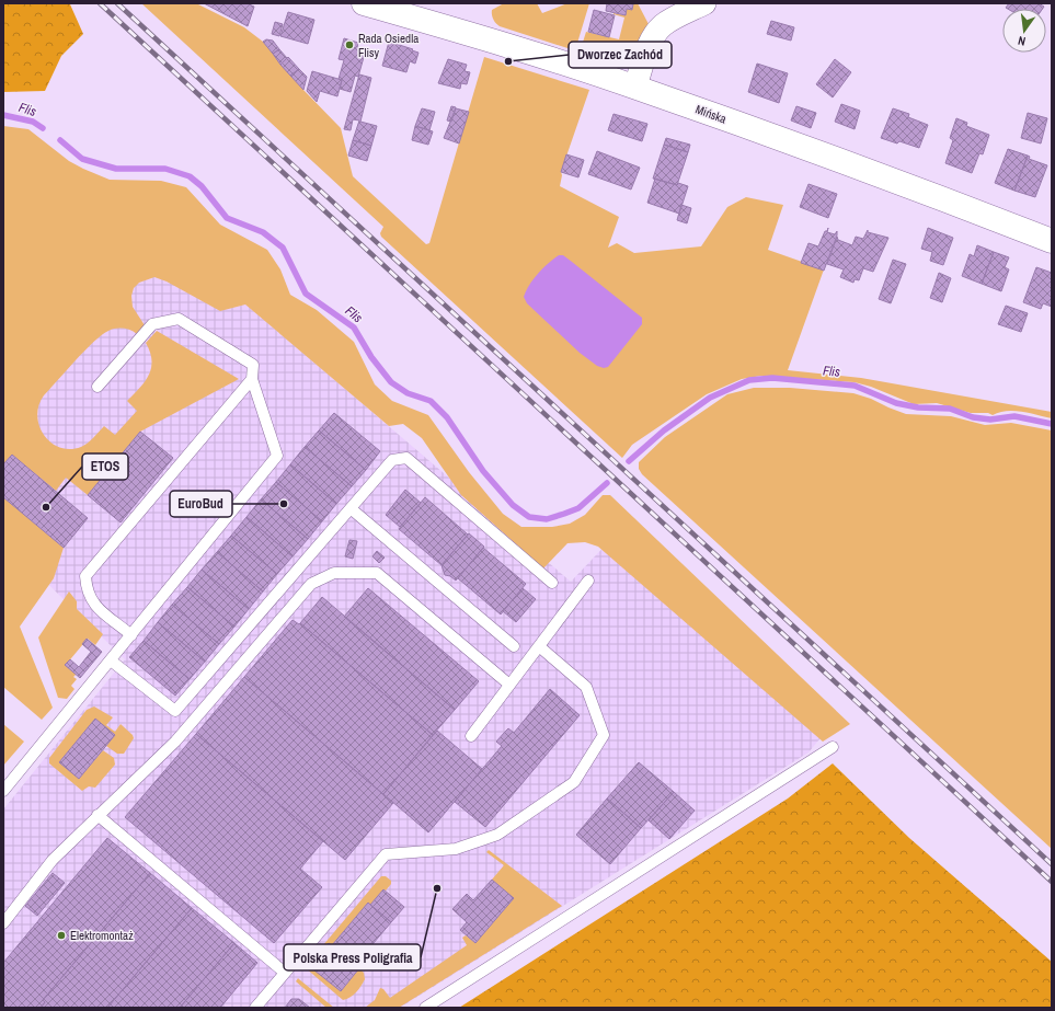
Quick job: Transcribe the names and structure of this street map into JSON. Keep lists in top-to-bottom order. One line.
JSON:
{"streets":{"street":["Mińska"]},"water":["Flis"],"places":["Rada Osiedla Flisy","Dworzec Zachód","EuroBud","ETOS","Polska Press Poligrafia","Elektromontaż"],"north":"bottom"}
